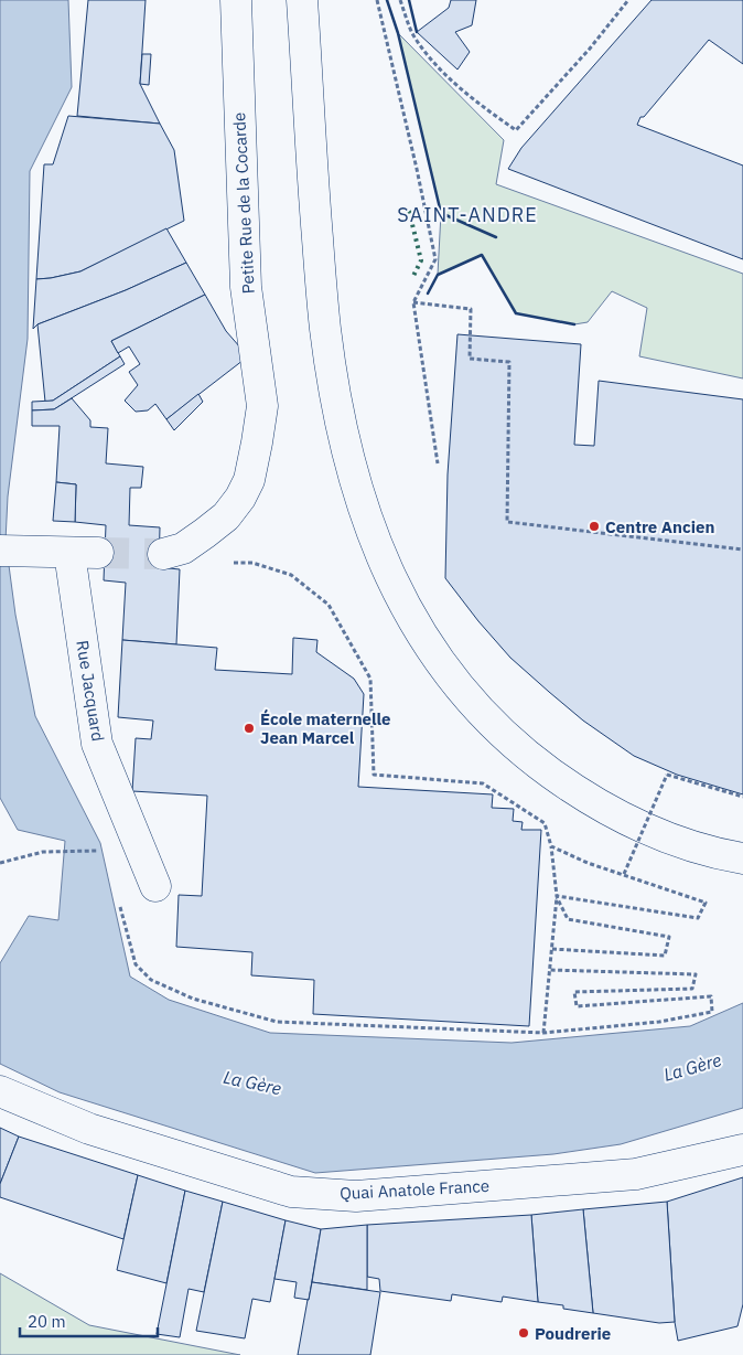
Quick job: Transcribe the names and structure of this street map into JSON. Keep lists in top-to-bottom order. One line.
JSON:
{"streets":{"main road":["Petite Rue de la Cocarde","Rue Jacquard","Quai Anatole France"]},"districts":["SAINT-ANDRE"],"water":["La Gère"],"places":["Centre Ancien","École maternelle Jean Marcel","Poudrerie"],"scale_bar":"20 m"}
